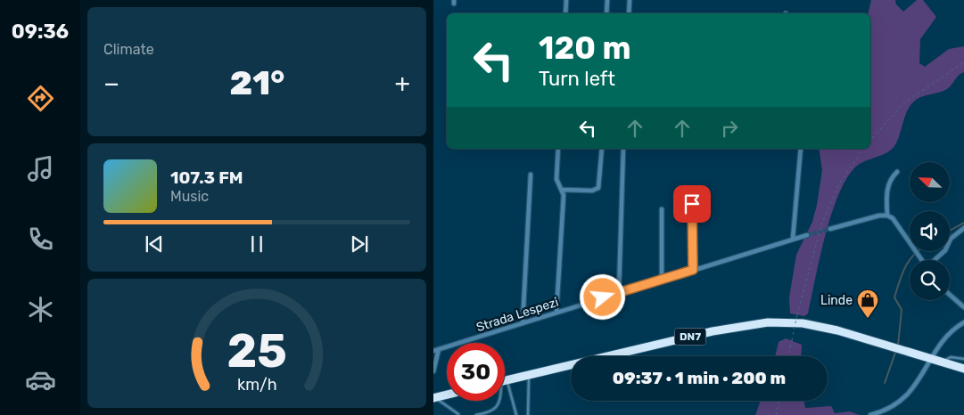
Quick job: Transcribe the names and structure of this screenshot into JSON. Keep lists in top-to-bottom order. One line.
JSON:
{"streets":{"highway":["DN7"],"street":["Strada Lespezi"]},"places":{"shop":["Linde"]},"north":"top left","page":{"tabs":"09:36","tile":"Climate","turn":["120 m","Turn left"],"heat":["−","21°","+"],"song":["107.3 FM","Music"],"limit":"30","trip":"09:37 · 1 min · 200 m","gauge":["25","km/h"]}}
